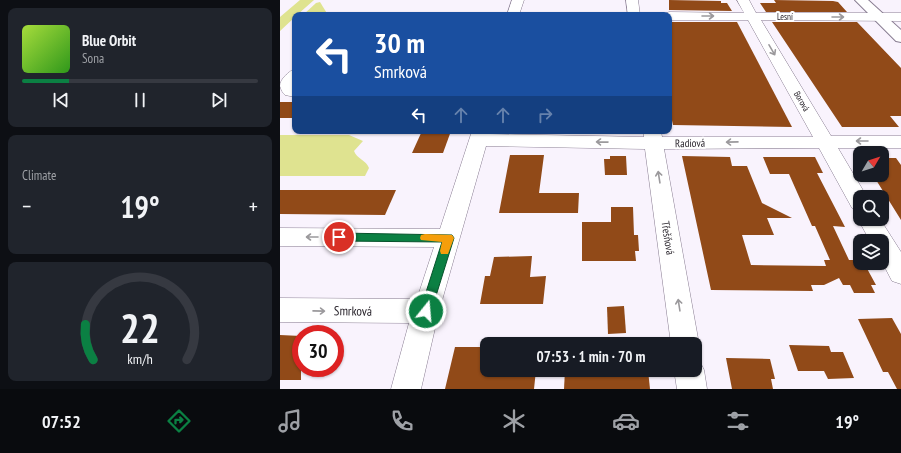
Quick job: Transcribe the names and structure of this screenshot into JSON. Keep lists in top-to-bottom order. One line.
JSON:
{"streets":{"street":["Lesní","Borová","Radiová","Třešňová","Smrková"]},"crossings":[["Lesní","Borová"],["Borová","Radiová"],["Radiová","Třešňová"]],"one_way":["Lesní","Radiová","Třešňová"],"north":"top right","page":{"turn":["30 m","Smrková"],"song":["Blue Orbit","Sona"],"tile":"Climate","heat":["−","19°","+"],"limit":"30","trip":"07:53 · 1 min · 70 m","tabs":["07:52","19°"],"gauge":["22","km/h"]}}
